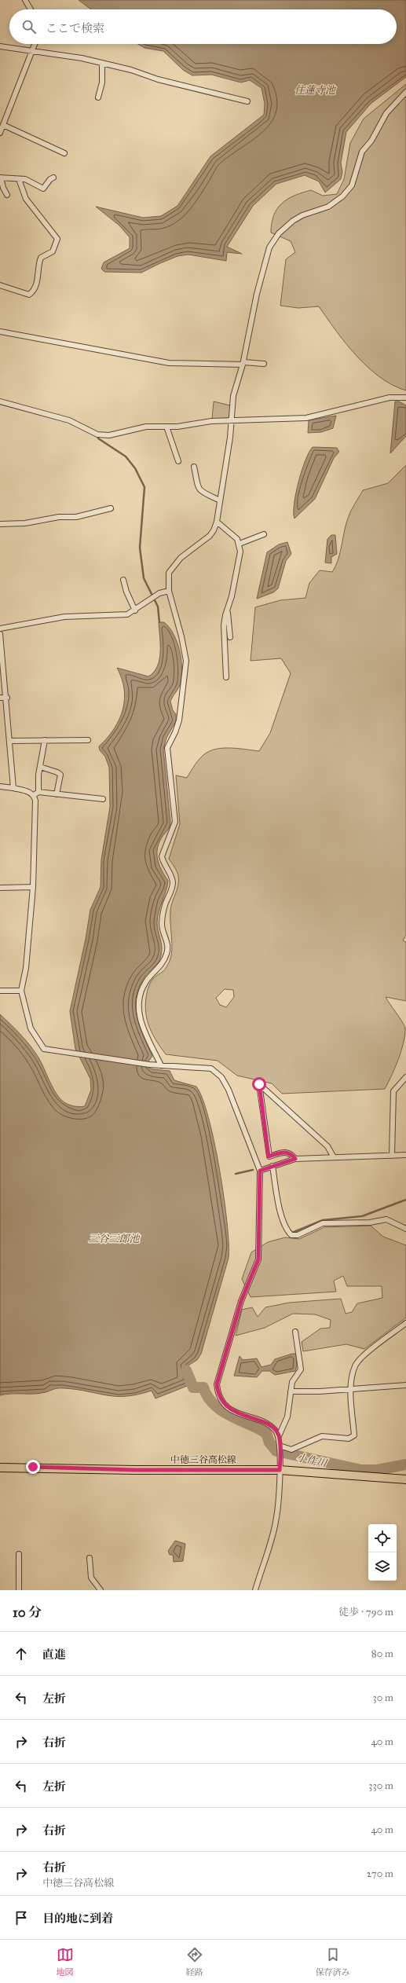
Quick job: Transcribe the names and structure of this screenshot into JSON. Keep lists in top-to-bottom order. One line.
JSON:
{"streets":{"main road":["中徳三谷高松線"]},"water":["住蓮寺池","三谷三郎池","小作川"],"page":{"search":"ここで検索","heading":["10 分","徒歩 · 790 m"],"list":[["直進","80 m"],["左折","30 m"],["右折","40 m"],["左折","330 m"],["右折","40 m"],["右折","中徳三谷高松線","270 m"],"目的地に到着"],"nav":["地図","経路","保存済み"]}}
